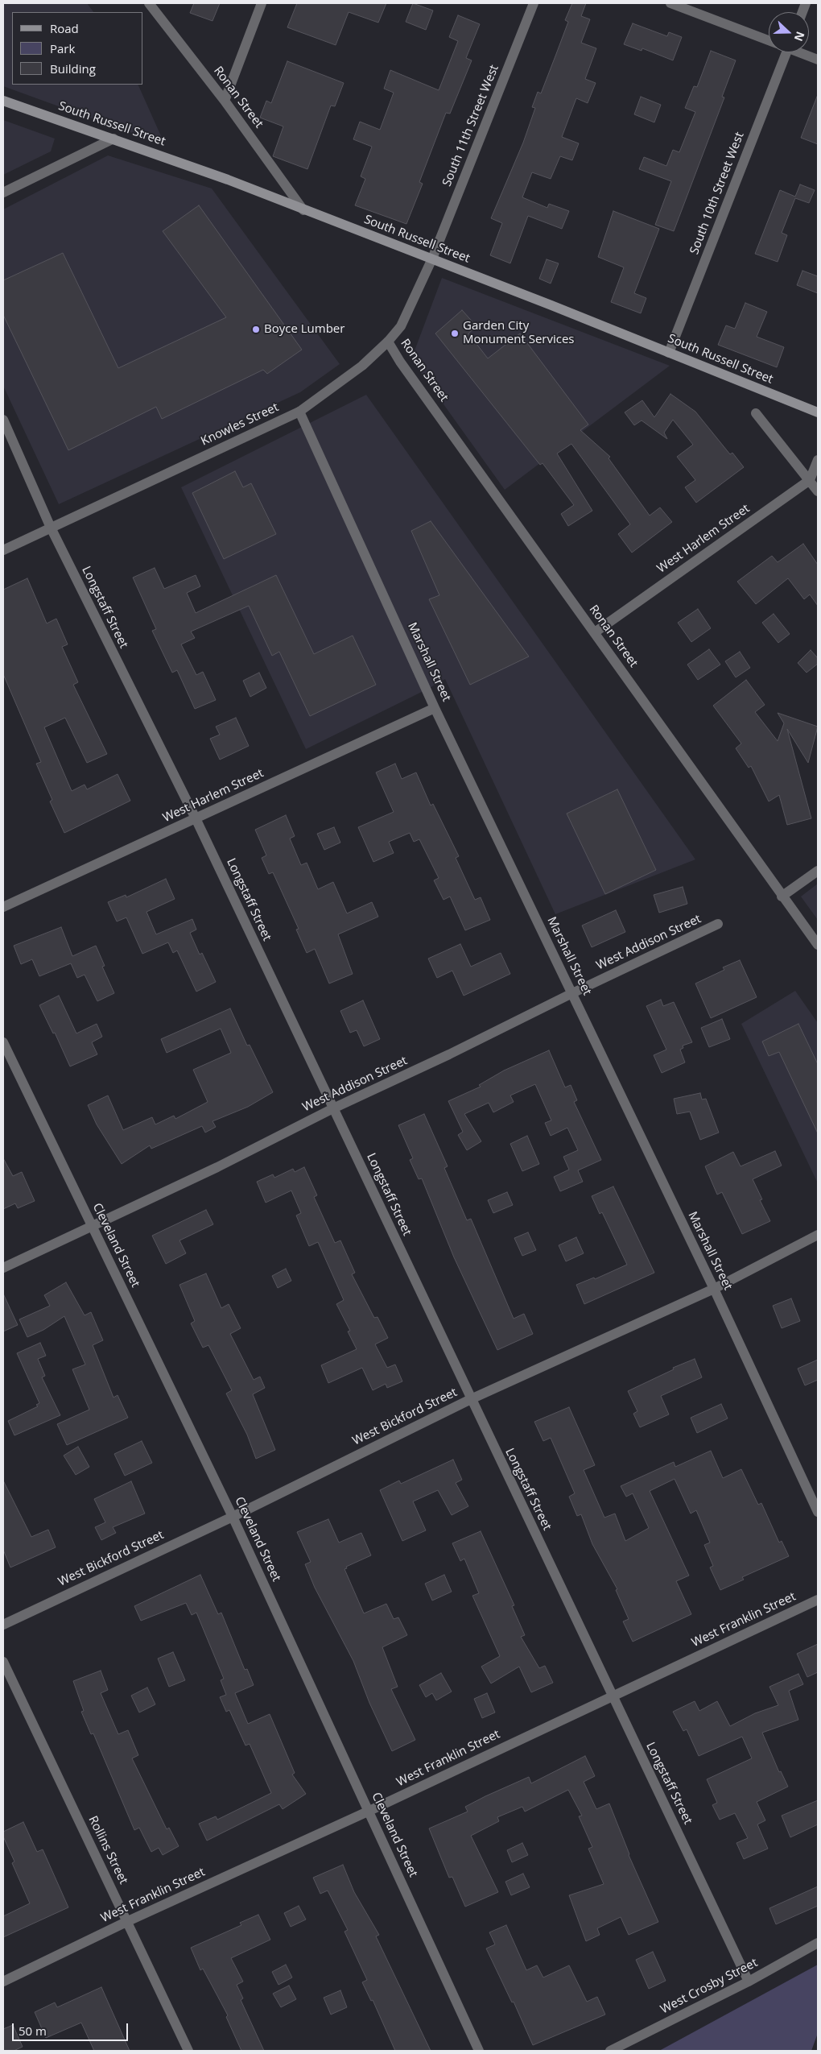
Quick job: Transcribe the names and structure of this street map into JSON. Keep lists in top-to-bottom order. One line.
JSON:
{"streets":{"main road":["South Russell Street"],"street":["Ronan Street","South 11th Street West","South 10th Street West","Knowles Street","West Harlem Street","Longstaff Street","Marshall Street","West Addison Street","Cleveland Street","West Bickford Street","West Franklin Street","Rollins Street","West Crosby Street"]},"crossings":[["Ronan Street","South Russell Street"],["Ronan Street","Knowles Street"],["Ronan Street","West Harlem Street"],["South Russell Street","South 11th Street West"],["South Russell Street","South 10th Street West"],["South Russell Street","Knowles Street"],["South 11th Street West","Knowles Street"],["Knowles Street","Longstaff Street"],["Knowles Street","Marshall Street"],["West Harlem Street","Longstaff Street"],["West Harlem Street","Marshall Street"],["Longstaff Street","West Addison Street"],["Longstaff Street","West Bickford Street"],["Longstaff Street","West Franklin Street"],["Longstaff Street","West Crosby Street"],["Marshall Street","West Addison Street"],["Marshall Street","West Bickford Street"],["West Addison Street","Cleveland Street"],["Cleveland Street","West Bickford Street"],["Cleveland Street","West Franklin Street"],["West Franklin Street","Rollins Street"]],"places":["Boyce Lumber","Garden City Monument Services"],"legend":["Road","Park","Building"],"scale_bar":"50 m","north":"right"}
